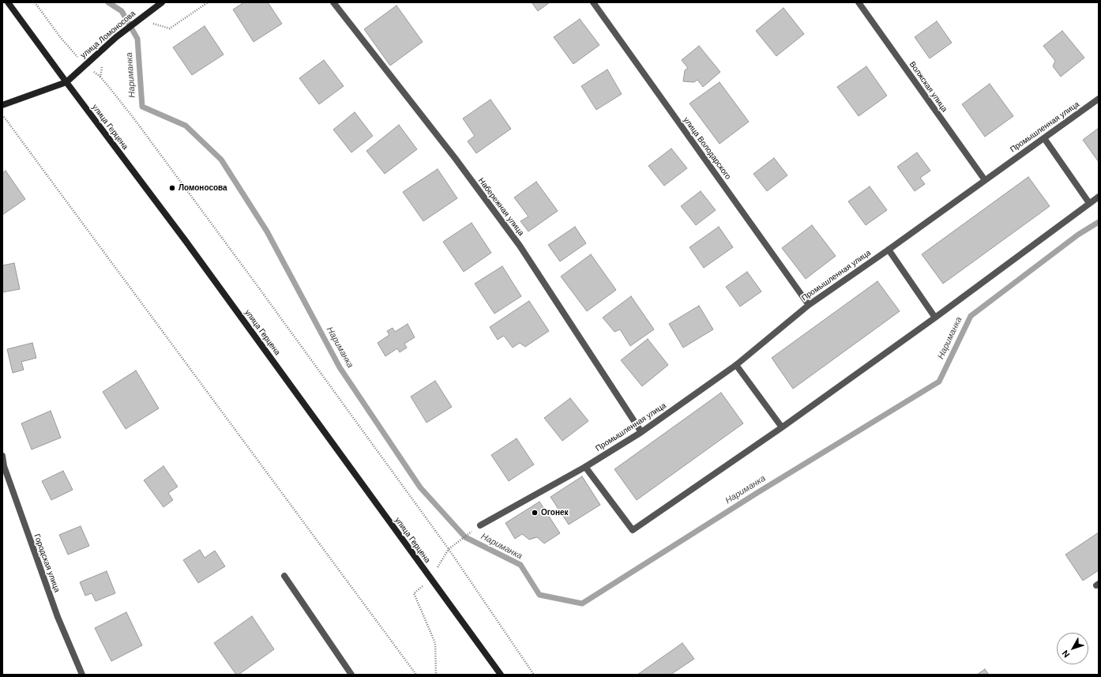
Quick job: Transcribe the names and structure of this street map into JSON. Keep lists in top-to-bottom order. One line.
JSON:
{"streets":{"main road":["улица Ломоносова","улица Герцена"],"street":["Волжская улица","Промышленная улица","улица Володарского","Набережная улица","Городская улица"]},"crossings":[["улица Ломоносова","улица Герцена"],["Волжская улица","Промышленная улица"],["Промышленная улица","улица Володарского"],["Промышленная улица","Набережная улица"]],"water":["Нариманка"],"places":["Ломоносова","Огонек"],"north":"bottom left"}
